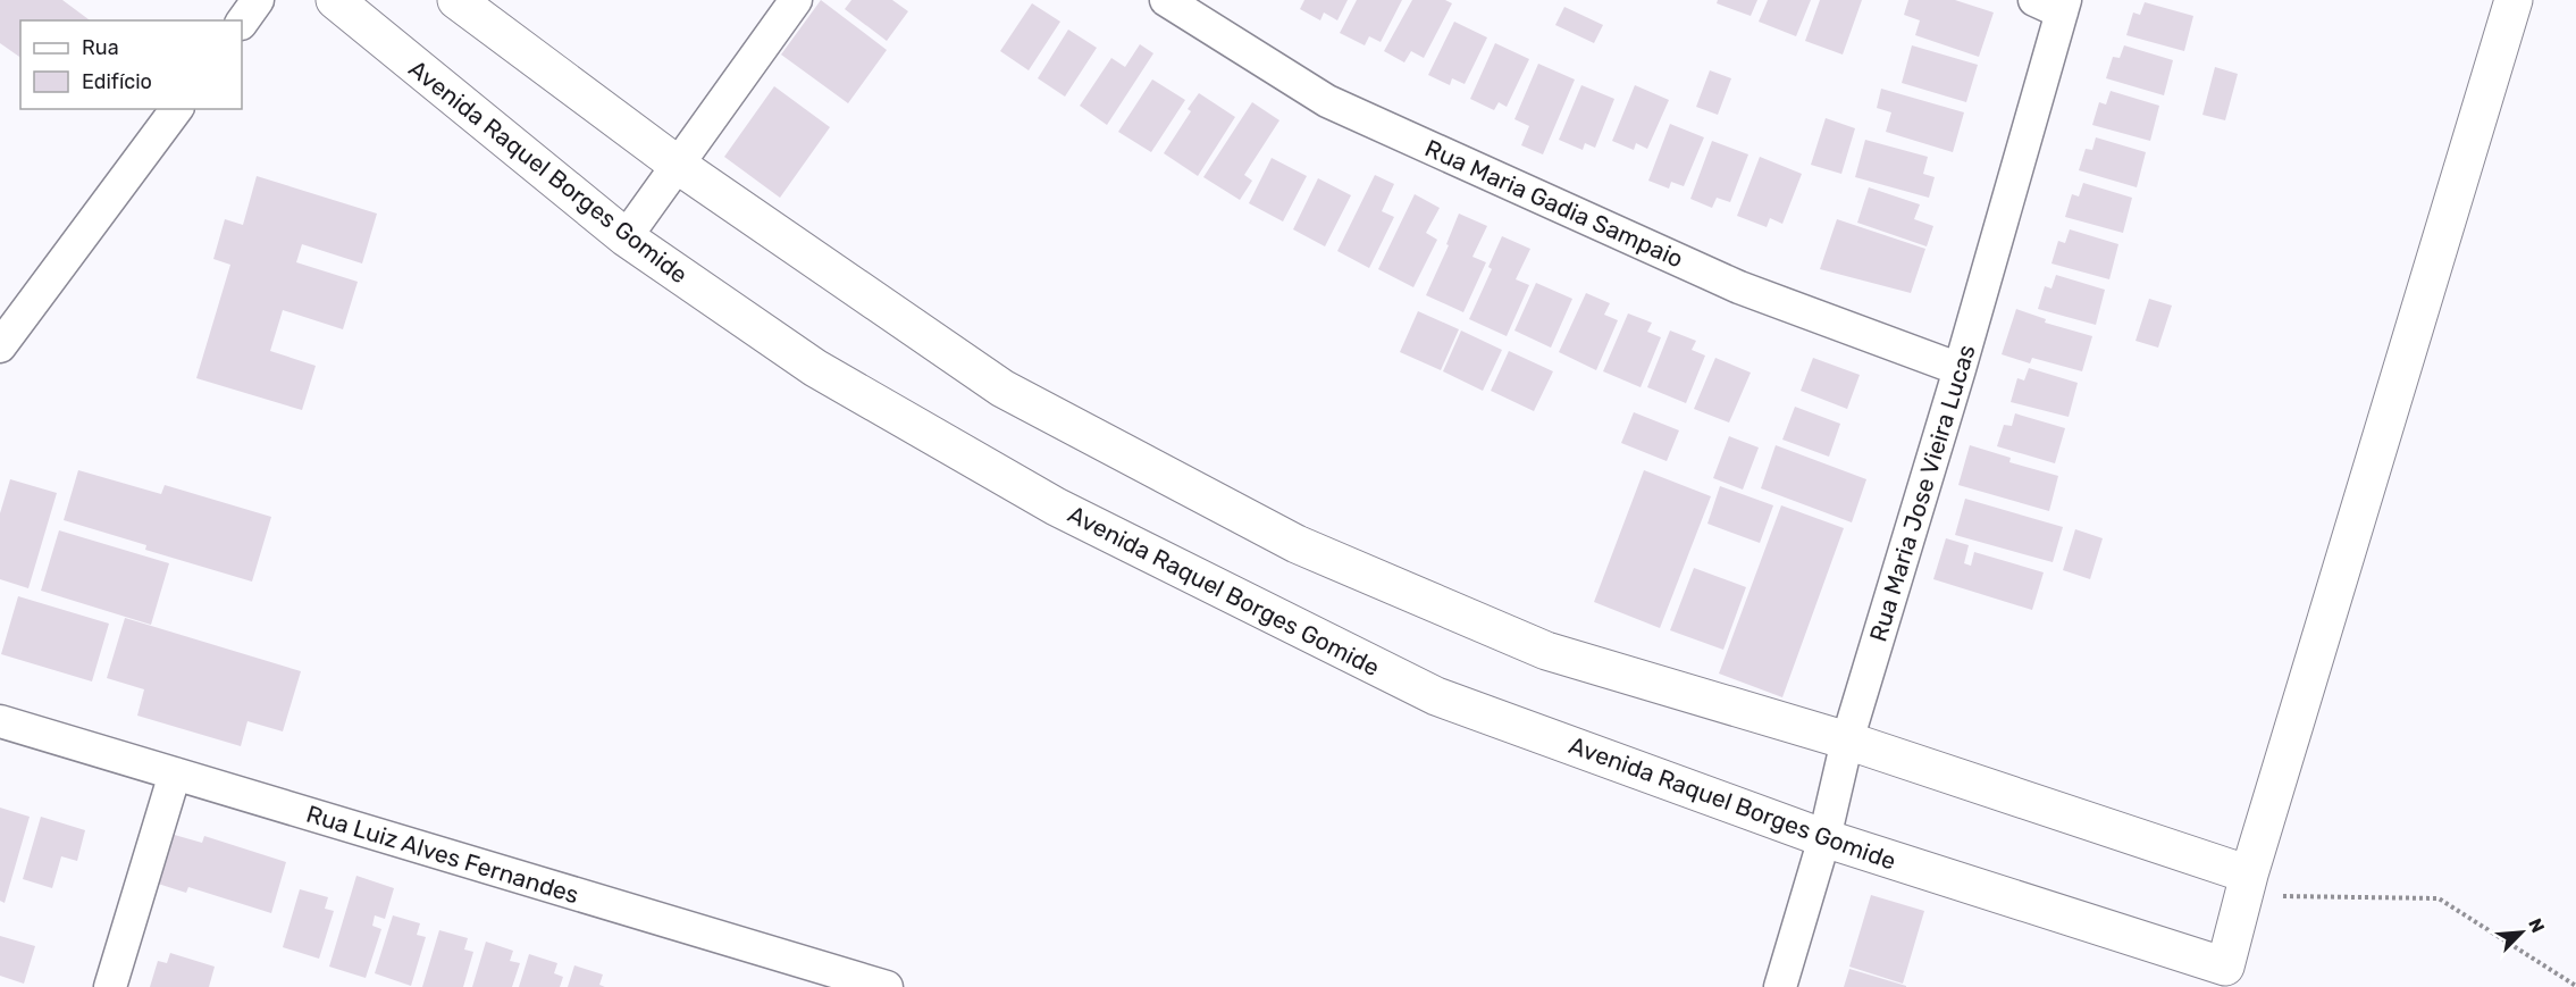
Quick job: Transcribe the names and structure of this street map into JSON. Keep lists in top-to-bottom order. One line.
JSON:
{"streets":{"street":["Avenida Raquel Borges Gomide","Rua Maria Gadia Sampaio","Rua Maria Jose Vieira Lucas","Rua Luiz Alves Fernandes"]},"crossings":[["Avenida Raquel Borges Gomide","Rua Maria Jose Vieira Lucas"],["Rua Maria Gadia Sampaio","Rua Maria Jose Vieira Lucas"]],"legend":["Rua","Edifício"],"north":"top right"}
